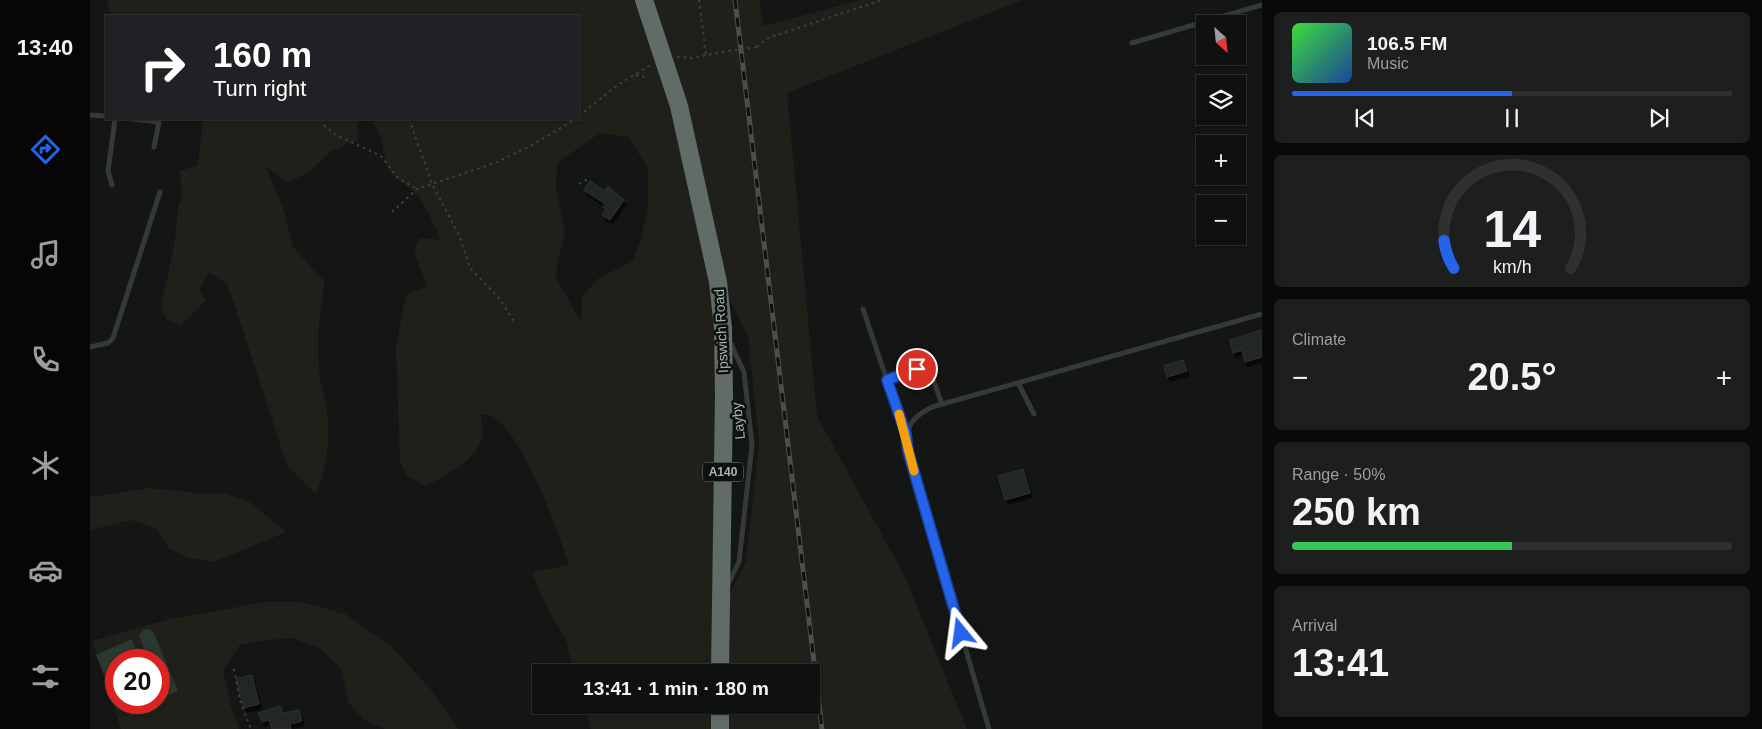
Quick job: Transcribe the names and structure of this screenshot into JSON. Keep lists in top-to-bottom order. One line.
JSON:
{"streets":{"highway":["Ipswich Road","A140"],"lane":["Layby"]},"crossings":[["Ipswich Road","Layby"]],"north":"bottom right","page":{"tabs":"13:40","map_buttons":["+","−"],"turn":["160 m","Turn right"],"song":["106.5 FM","Music"],"tile":["Climate",["Range · 50%","250 km"],["Arrival","13:41"]],"heat":["−","20.5°","+"],"limit":"20","trip":"13:41 · 1 min · 180 m","gauge":["14","km/h"]}}
